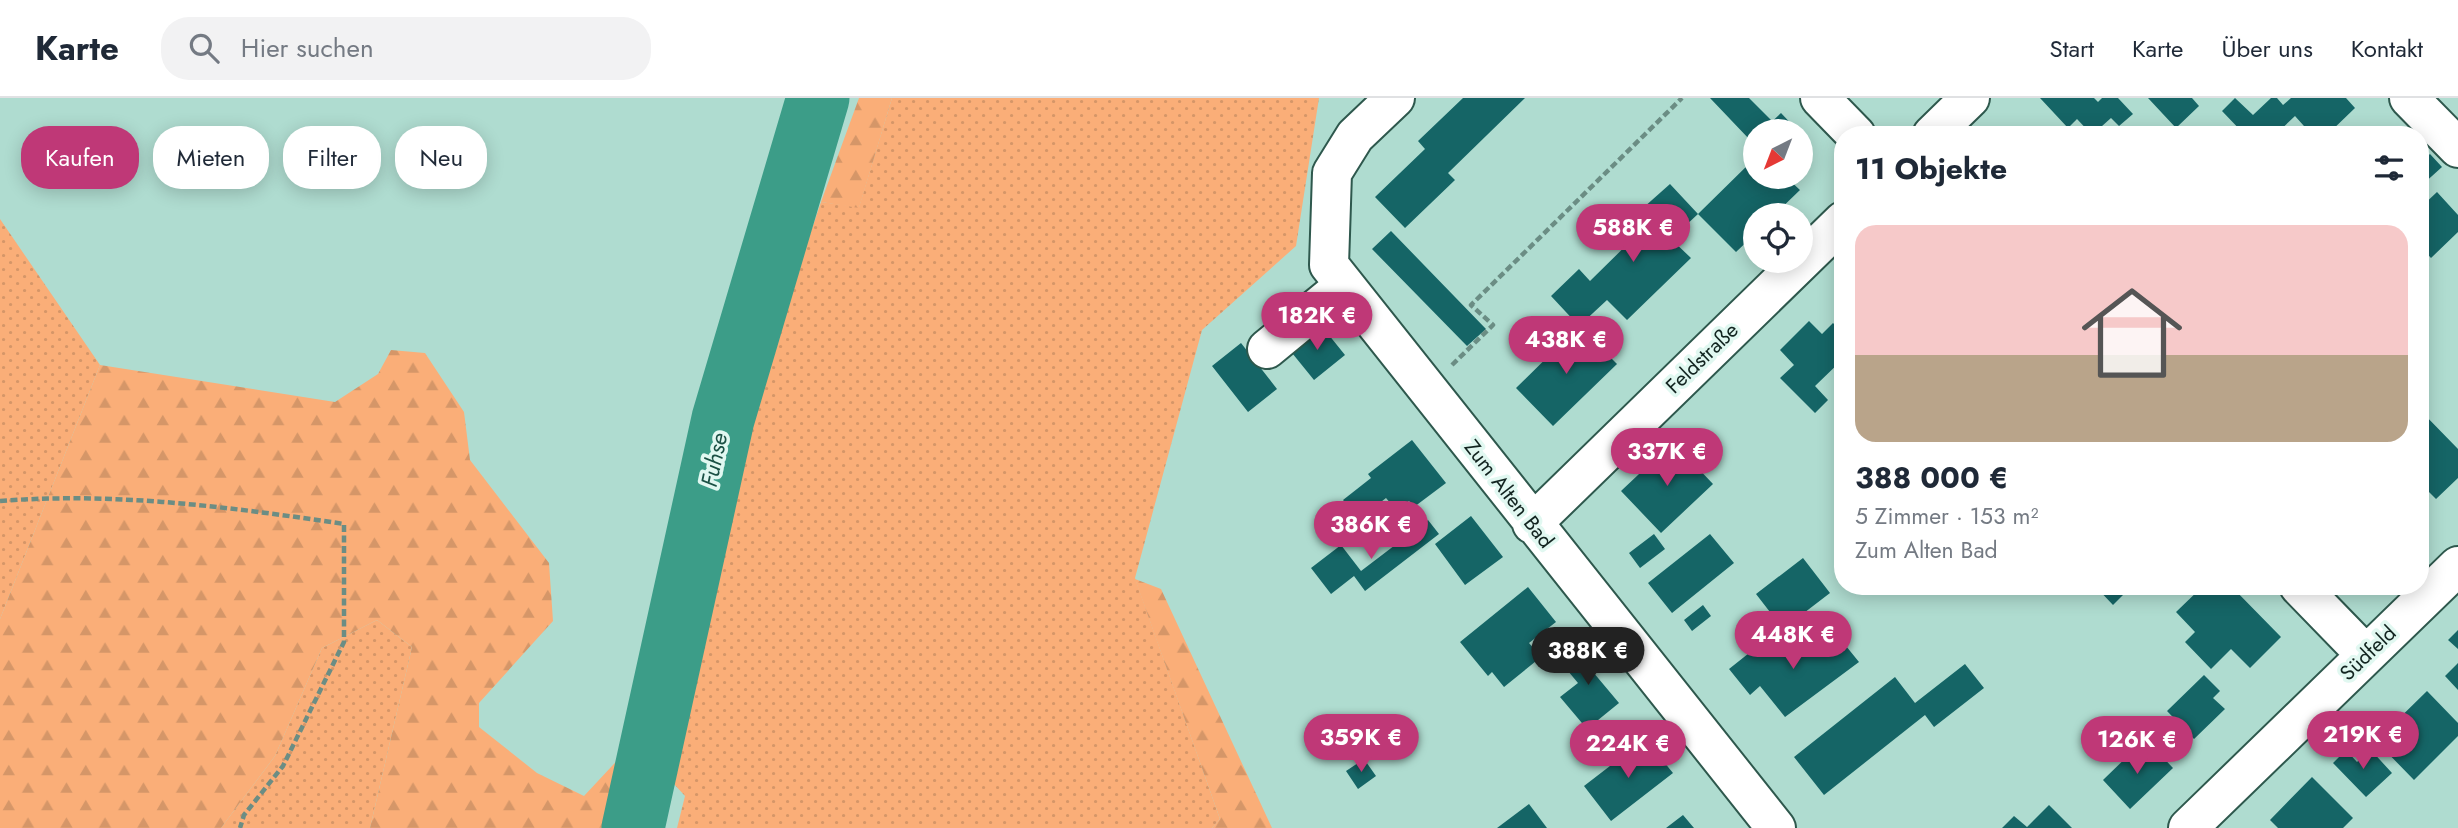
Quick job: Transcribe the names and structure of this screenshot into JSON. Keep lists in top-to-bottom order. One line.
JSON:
{"streets":{"street":["Feldstraße","Zum Alten Bad","Südfeld"]},"crossings":[["Feldstraße","Zum Alten Bad"]],"water":["Fuhse"],"north":"bottom left","page":{"header":"Karte","search":"Hier suchen","nav":["Start","Karte","Über uns","Kontakt"],"chip":["Kaufen","Mieten","Filter","Neu"],"heading":"11 Objekte","price":["588K €","182K €","438K €","337K €","386K €","448K €","388K €","219K €","359K €","126K €","224K €"],"list":[{"name":"388 000 €","note":"5 Zimmer · 153 m² · Zum Alten Bad"}]}}
